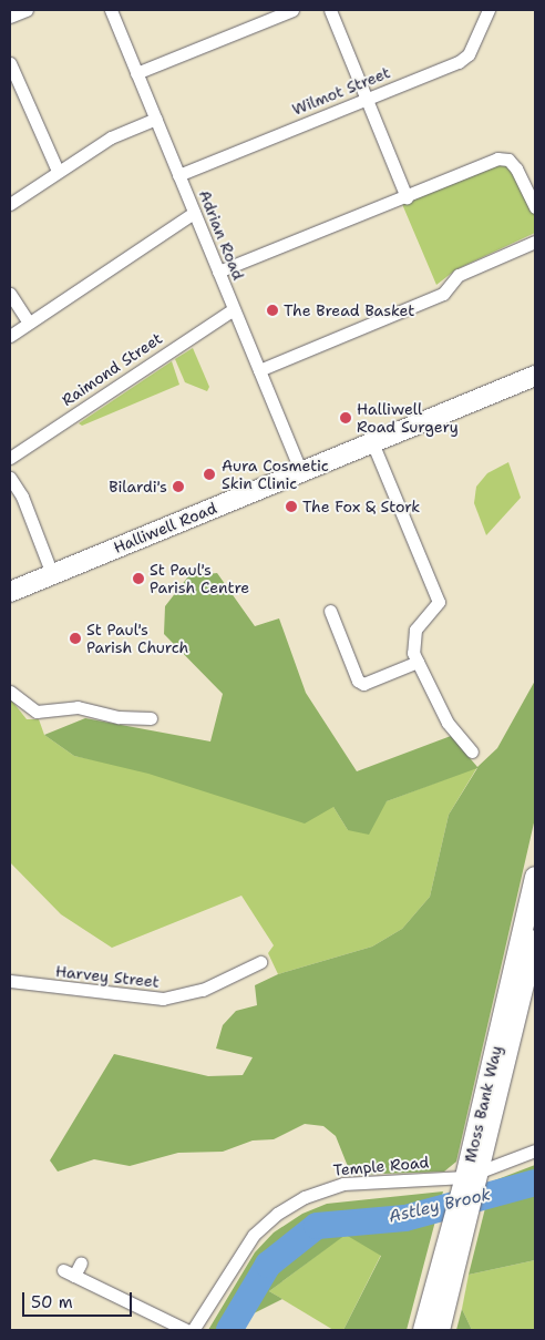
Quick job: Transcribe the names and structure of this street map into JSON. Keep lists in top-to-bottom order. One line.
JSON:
{"streets":{"main road":["Halliwell Road","Moss Bank Way"],"street":["Wilmot Street","Adrian Road","Raimond Street","Harvey Street","Temple Road"]},"crossings":[["Wilmot Street","Adrian Road"],["Adrian Road","Raimond Street"],["Adrian Road","Halliwell Road"],["Moss Bank Way","Temple Road"]],"water":["Astley Brook"],"places":["The Bread Basket","Halliwell Road Surgery","Aura Cosmetic Skin Clinic","Bilardi's","The Fox & Stork","St Paul's Parish Centre","St Paul's Parish Church"],"scale_bar":"50 m"}
